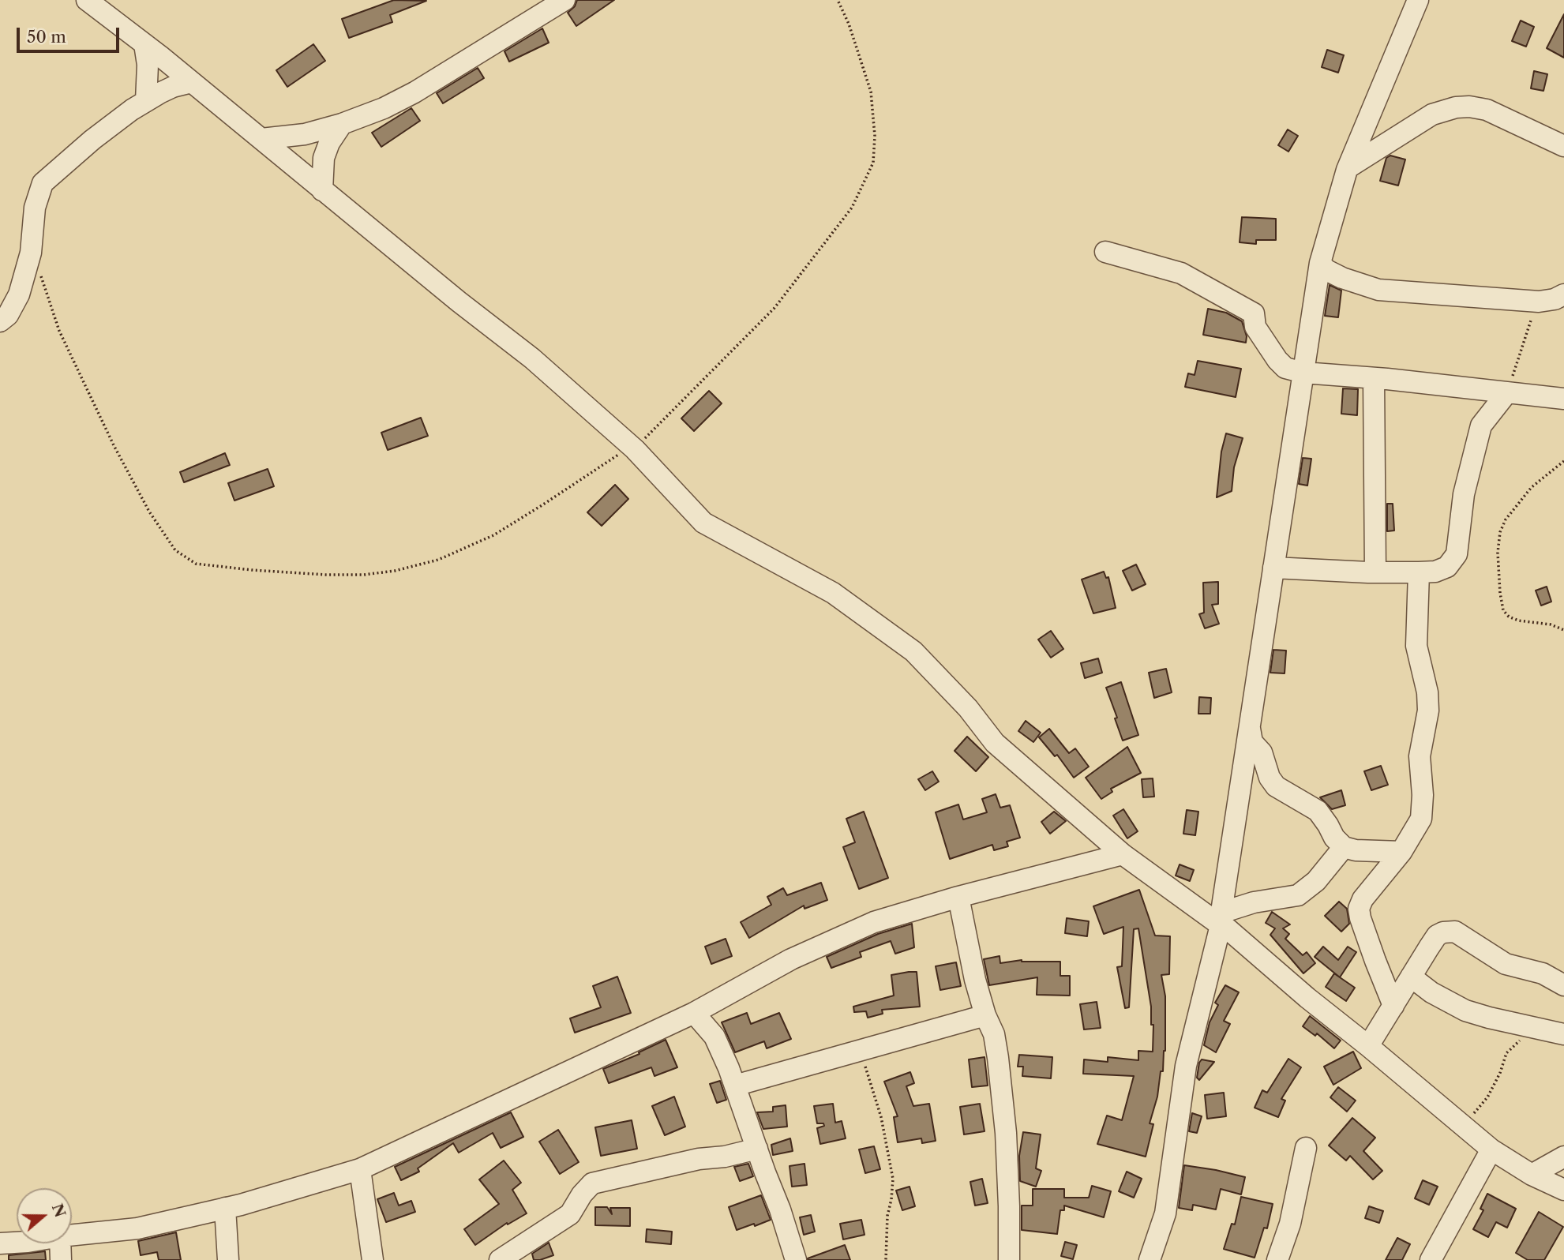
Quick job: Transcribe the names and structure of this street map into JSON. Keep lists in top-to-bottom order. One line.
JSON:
{"scale_bar":"50 m","north":"right"}
